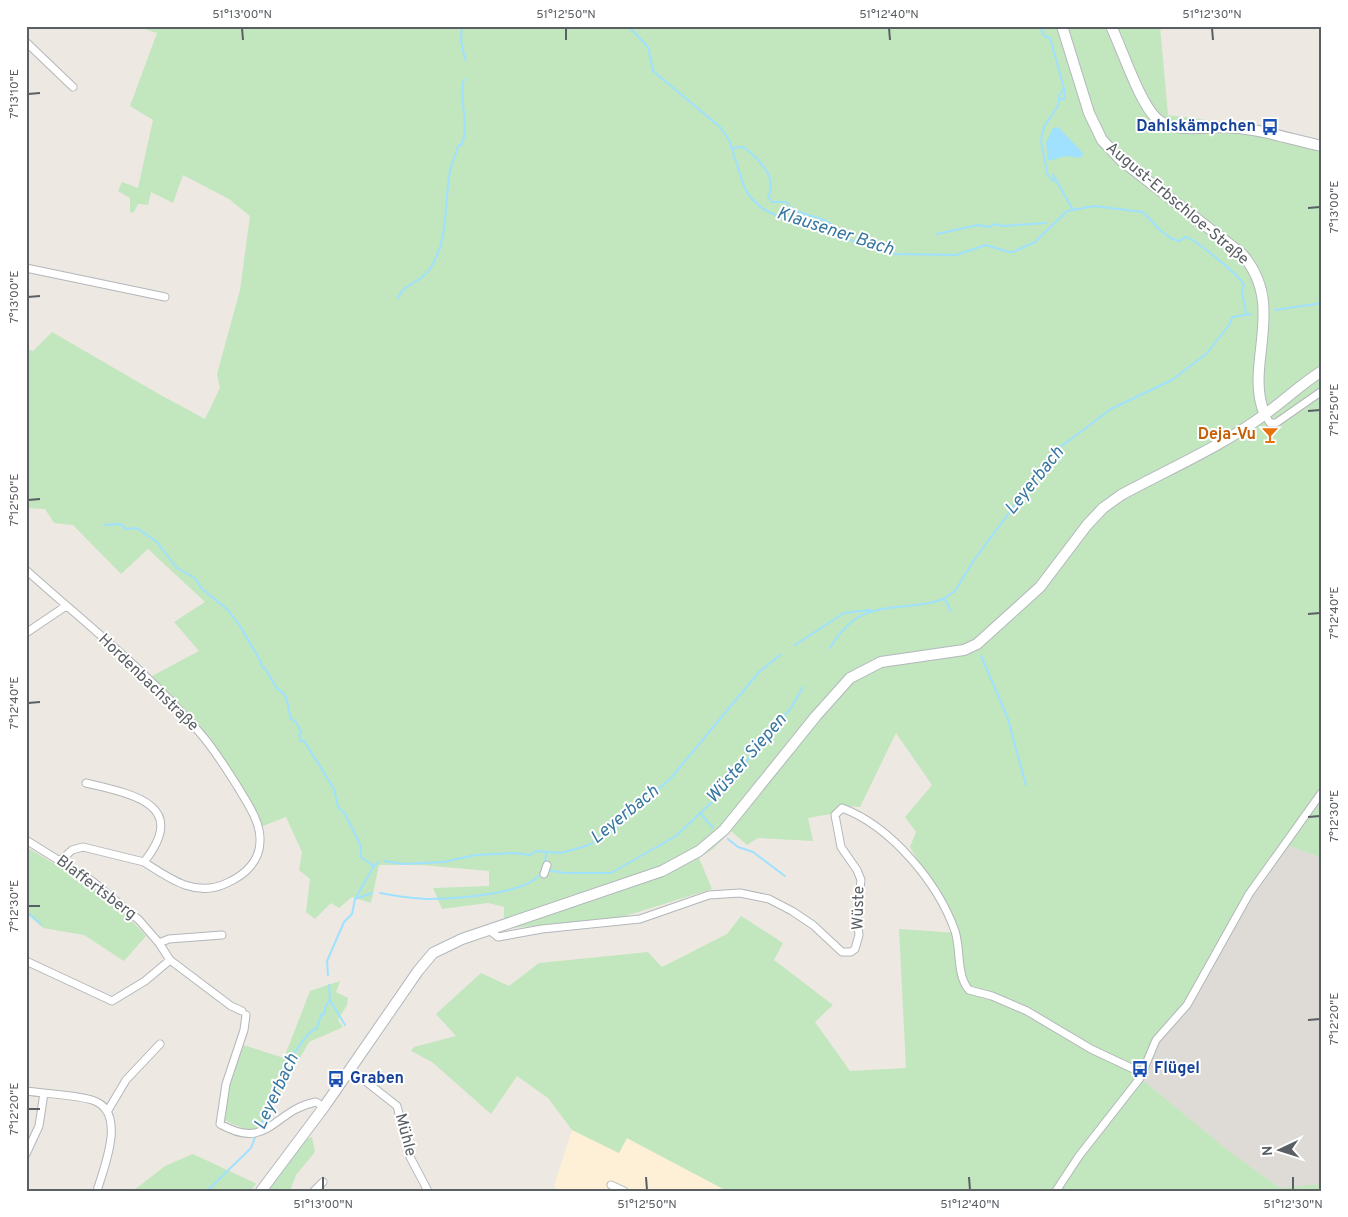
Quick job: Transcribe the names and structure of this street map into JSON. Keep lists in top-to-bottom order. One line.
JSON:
{"streets":{"main road":["August-Erbschloe-Straße"],"street":["Hordenbachstraße","Blaffertsberg","Wüste","Mühle"]},"crossings":[["Hordenbachstraße","Blaffertsberg"]],"water":["Klausener Bach","Leyerbach","Wüster Siepen"],"places":{"bus stop":["Dahlskämpchen","Flügel","Graben"],"bar":["Deja-Vu"]},"north":"left","coordinates":["51°13'00\"N","51°12'50\"N","51°12'40\"N","51°12'30\"N","7°13'10\"E","7°13'00\"E","7°12'50\"E","7°12'40\"E","7°12'30\"E","7°12'20\"E"]}
